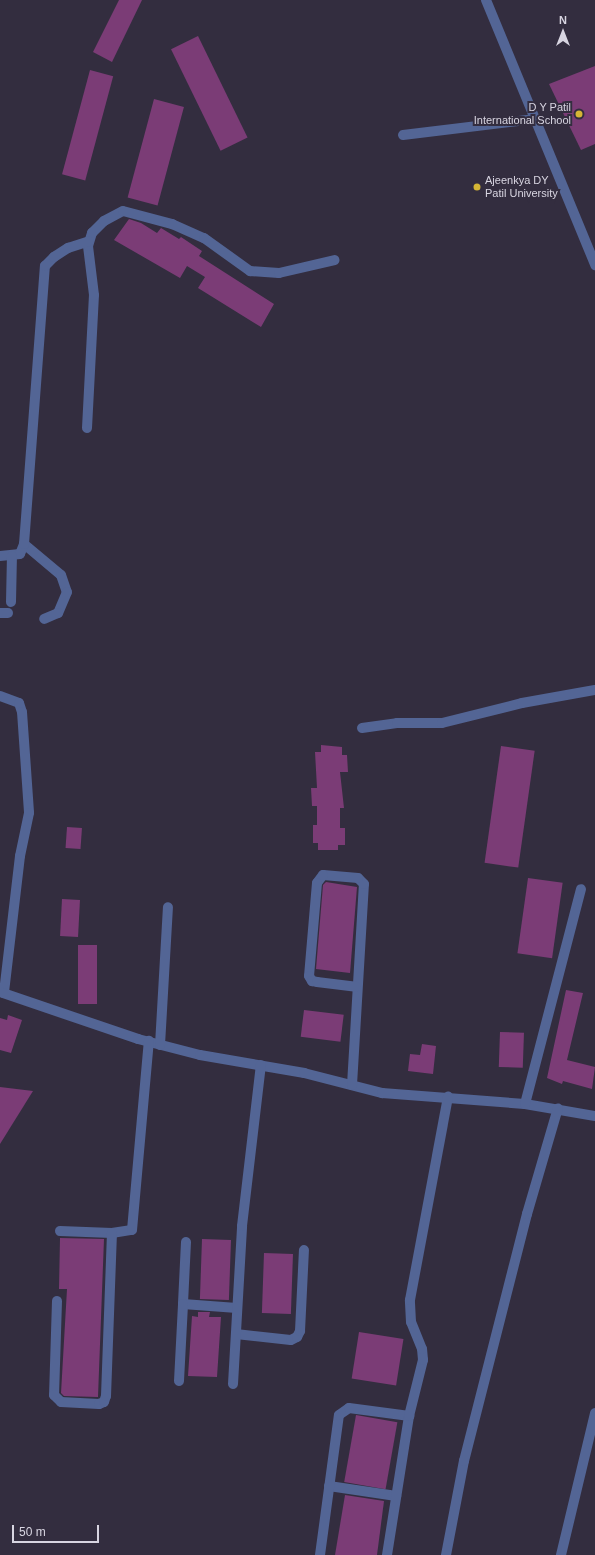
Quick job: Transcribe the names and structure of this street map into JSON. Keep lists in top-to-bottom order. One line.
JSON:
{"places":["D Y Patil International School","Ajeenkya DY Patil University"],"scale_bar":"50 m","north":"top"}
